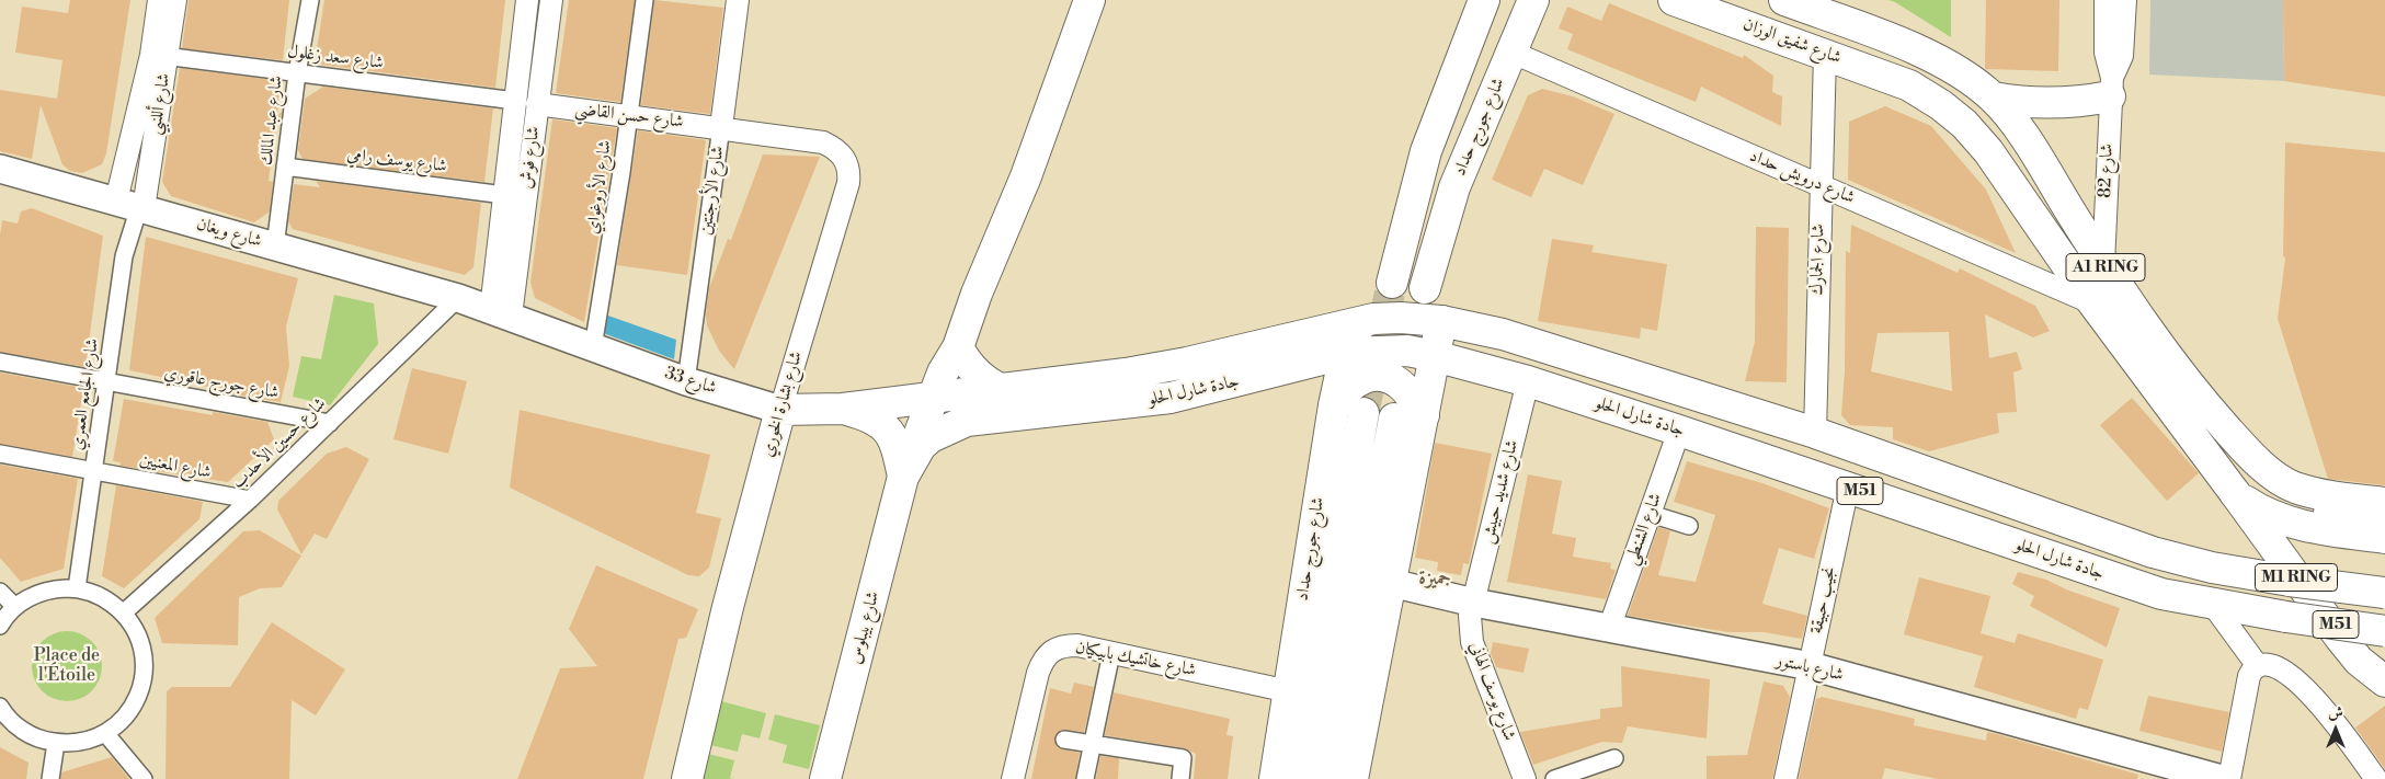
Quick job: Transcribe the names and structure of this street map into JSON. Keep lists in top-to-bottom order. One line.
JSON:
{"streets":{"main road":["شارع شفيق الوزان","شارع جورج حداد","A1 RING","شارع 33","جادة شارل الحلو","شارع بشارة الخوري","M51","M1 RING","شارع بيبلوس"],"street":["شارع سعد زغلول","شارع أللنبي","شارع حسن القاضي","شارع عبد المالك","شارع فوش","شارع يوسف رامي","شارع 82","شارع درويش حداد","شارع الأروغواي","شارع الأرجنتين","شارع ويغان","شارع الجمارك","شارع جورج عاقوري","شارع الجامع العمري","شارع حسين الأحدب","شارع المعنيين","شارع شديد حبيش","شارع الشنطي","نجيب حبيقة","شارع خاتشيك بابيكيان","شارع باستور","شارع يوسف الهاني"]},"crossings":[["شارع شفيق الوزان","شارع درويش حداد"],["شارع شفيق الوزان","شارع الجمارك"],["شارع شفيق الوزان","A1 RING"],["شارع سعد زغلول","شارع أللنبي"],["شارع سعد زغلول","شارع عبد المالك"],["شارع سعد زغلول","شارع فوش"],["شارع أللنبي","شارع ويغان"],["شارع أللنبي","شارع الجامع العمري"],["شارع حسن القاضي","شارع فوش"],["شارع حسن القاضي","شارع الأروغواي"],["شارع حسن القاضي","شارع الأرجنتين"],["شارع حسن القاضي","شارع بشارة الخوري"],["شارع عبد المالك","شارع يوسف رامي"],["شارع عبد المالك","شارع ويغان"],["شارع جورج حداد","شارع درويش حداد"],["شارع جورج حداد","جادة شارل الحلو"],["شارع جورج حداد","شارع خاتشيك بابيكيان"],["شارع فوش","شارع يوسف رامي"],["شارع فوش","شارع 33"],["شارع 82","A1 RING"],["شارع درويش حداد","شارع الجمارك"],["شارع درويش حداد","A1 RING"],["شارع الأروغواي","شارع 33"],["شارع الأرجنتين","شارع 33"],["شارع الأرجنتين","شارع بشارة الخوري"],["شارع ويغان","شارع 33"],["شارع ويغان","شارع الجامع العمري"],["شارع ويغان","شارع حسين الأحدب"],["شارع الجمارك","جادة شارل الحلو"],["A1 RING","M1 RING"],["شارع 33","جادة شارل الحلو"],["شارع 33","شارع بشارة الخوري"],["شارع 33","شارع حسين الأحدب"],["شارع جورج عاقوري","شارع الجامع العمري"],["شارع جورج عاقوري","شارع حسين الأحدب"],["جادة شارل الحلو","شارع شديد حبيش"],["جادة شارل الحلو","شارع الشنطي"],["جادة شارل الحلو","نجيب حبيقة"],["جادة شارل الحلو","شارع بيبلوس"],["شارع الجامع العمري","شارع المعنيين"],["شارع حسين الأحدب","شارع المعنيين"],["شارع شديد حبيش","شارع باستور"],["شارع شديد حبيش","شارع يوسف الهاني"],["شارع الشنطي","شارع باستور"],["نجيب حبيقة","شارع باستور"],["شارع باستور","شارع يوسف الهاني"]],"districts":["جميزة"],"parks":["Place de l'Étoile"],"north":"top"}
